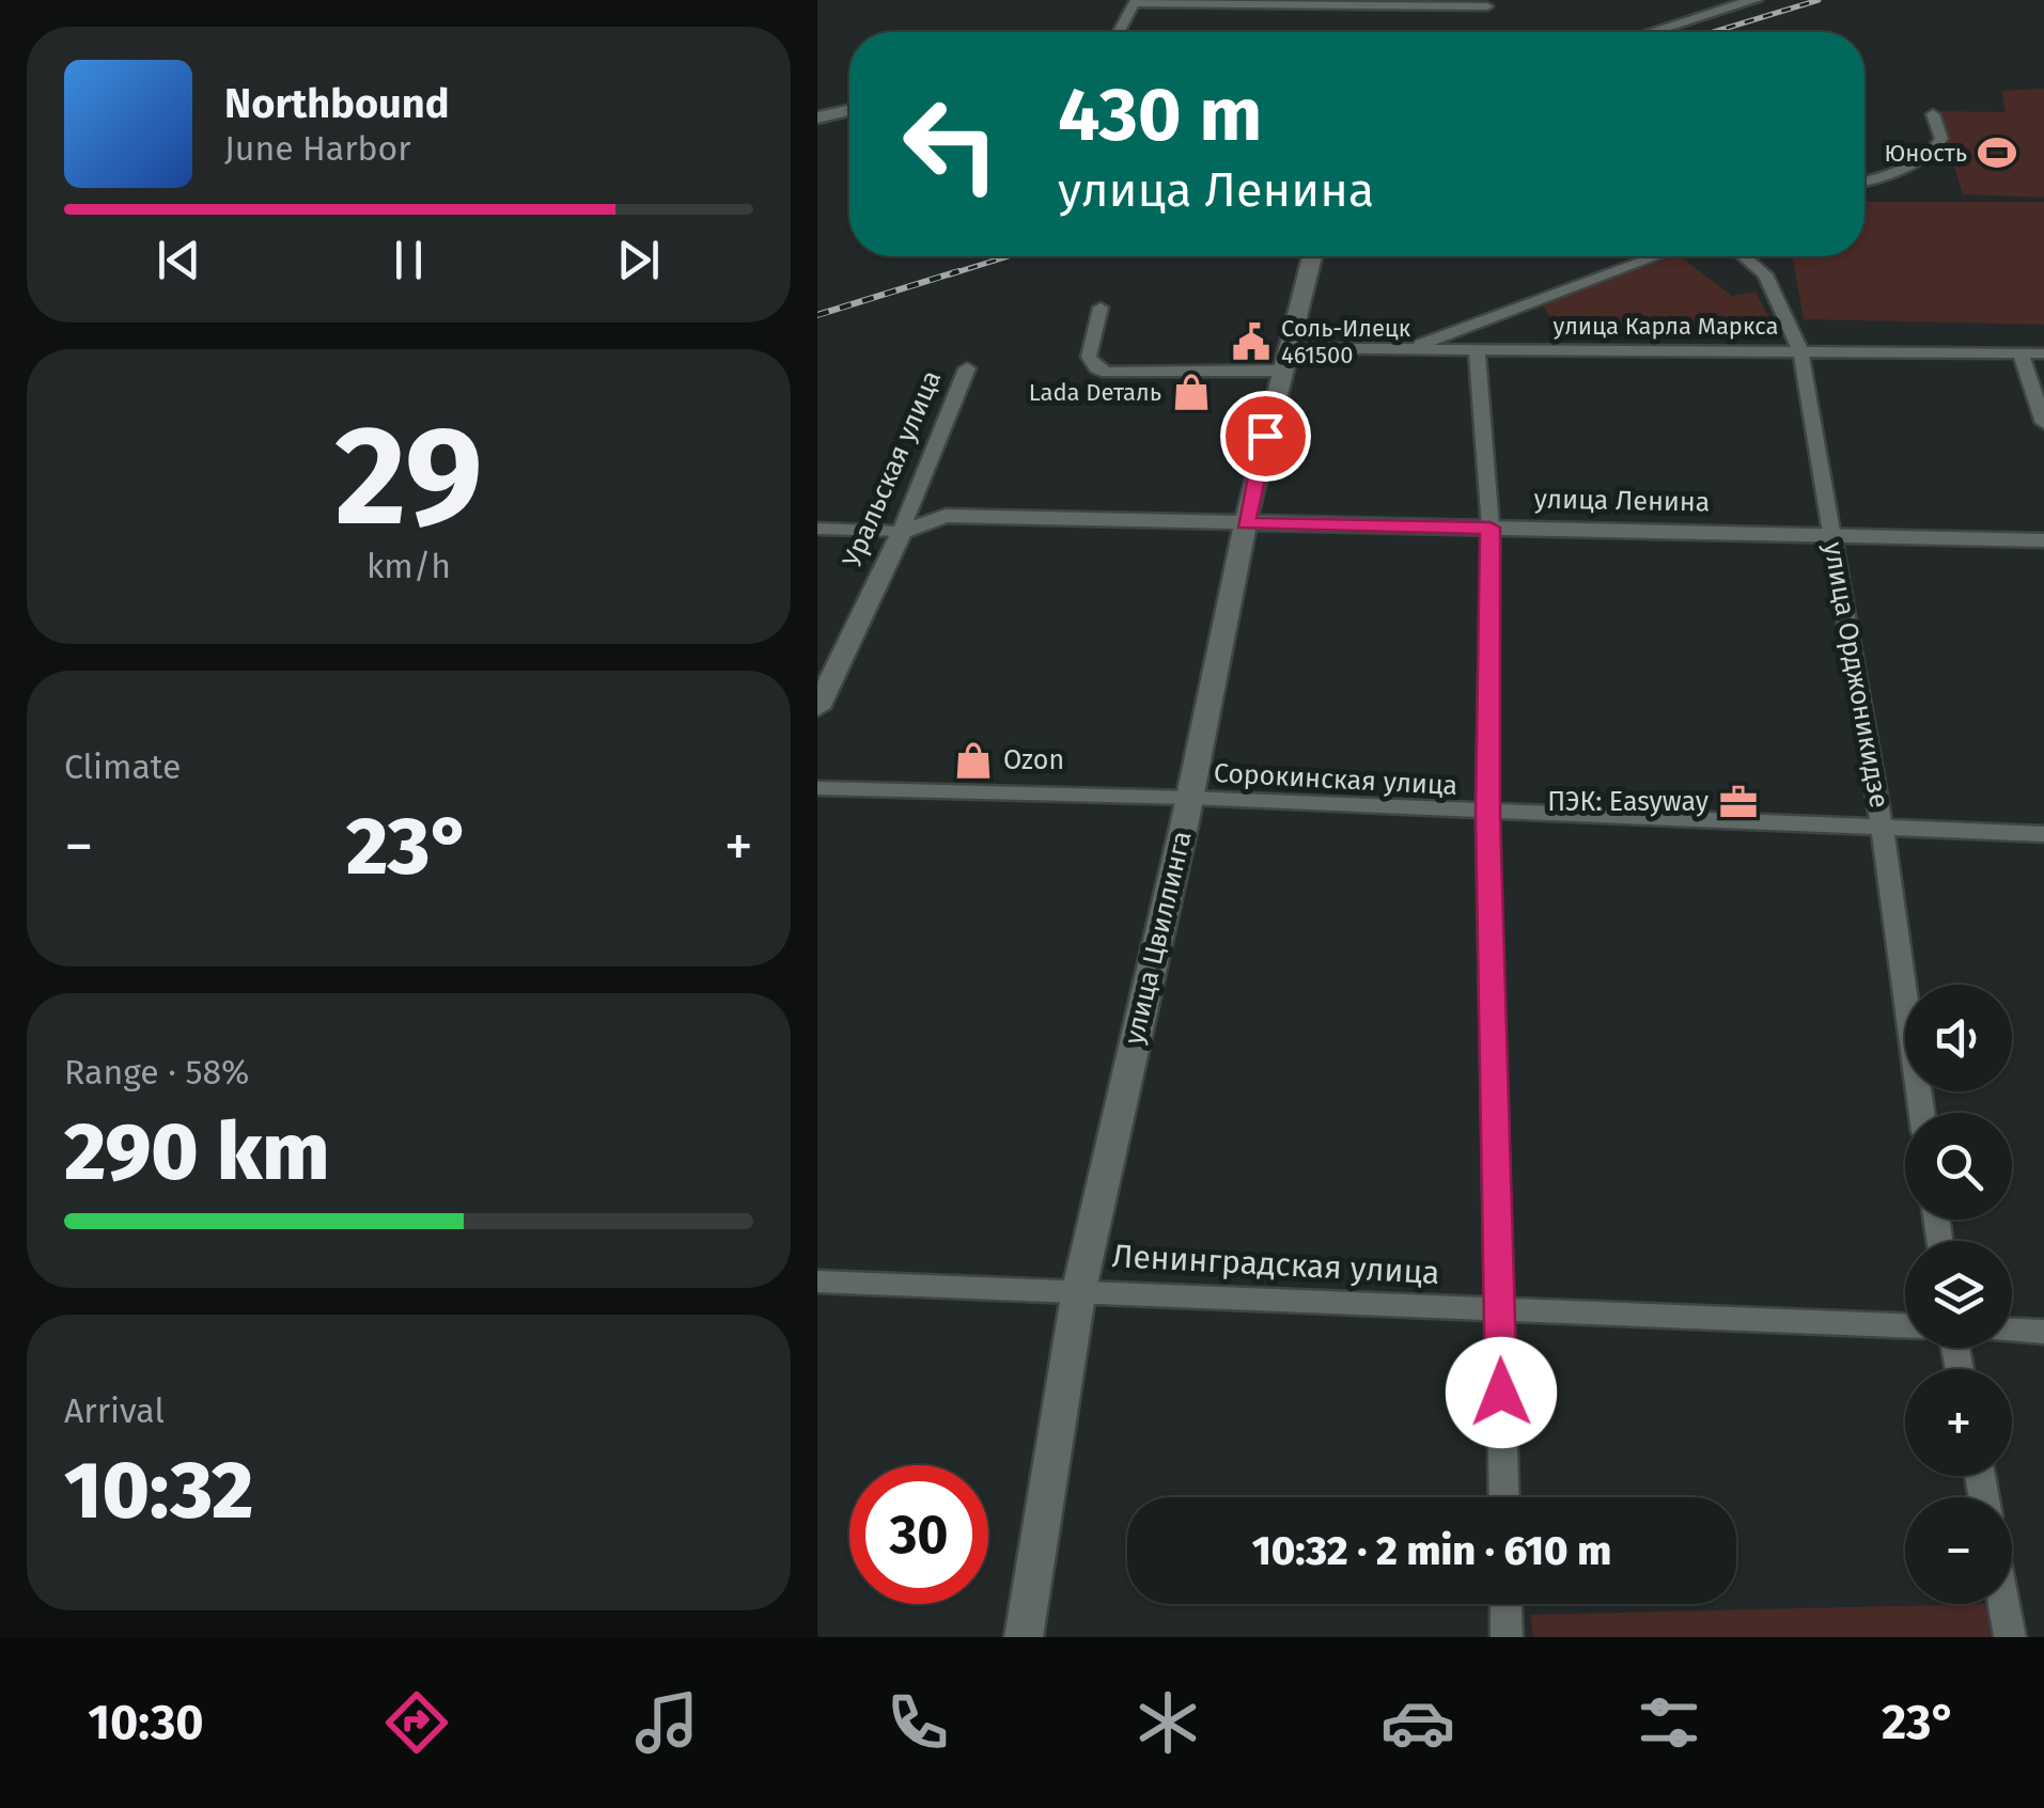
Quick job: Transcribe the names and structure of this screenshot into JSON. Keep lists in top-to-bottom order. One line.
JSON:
{"streets":{"street":["улица Карла Маркса","Уральская улица","улица Ленина","улица Орджоникидзе","Сорокинская улица","улица Цвиллинга","Ленинградская улица"]},"crossings":[["улица Карла Маркса","улица Орджоникидзе"],["улица Карла Маркса","улица Цвиллинга"],["Уральская улица","улица Ленина"],["улица Ленина","улица Орджоникидзе"],["улица Ленина","улица Цвиллинга"],["улица Орджоникидзе","Сорокинская улица"],["Сорокинская улица","улица Цвиллинга"],["улица Цвиллинга","Ленинградская улица"]],"places":{"sports":["Юность"],"public building":["Соль-Илецк 461500"],"shop":["Lada Dеталь","Ozon"],"office":["ПЭК: Easyway"]},"page":{"turn":["430 m","улица Ленина"],"song":["Northbound","June Harbor"],"tile":[["29","km/h"],"Climate",["Range · 58%","290 km"],["Arrival","10:32"]],"heat":["−","23°","+"],"map_buttons":["+","−"],"limit":"30","trip":"10:32 · 2 min · 610 m","tabs":["10:30","23°"]}}
